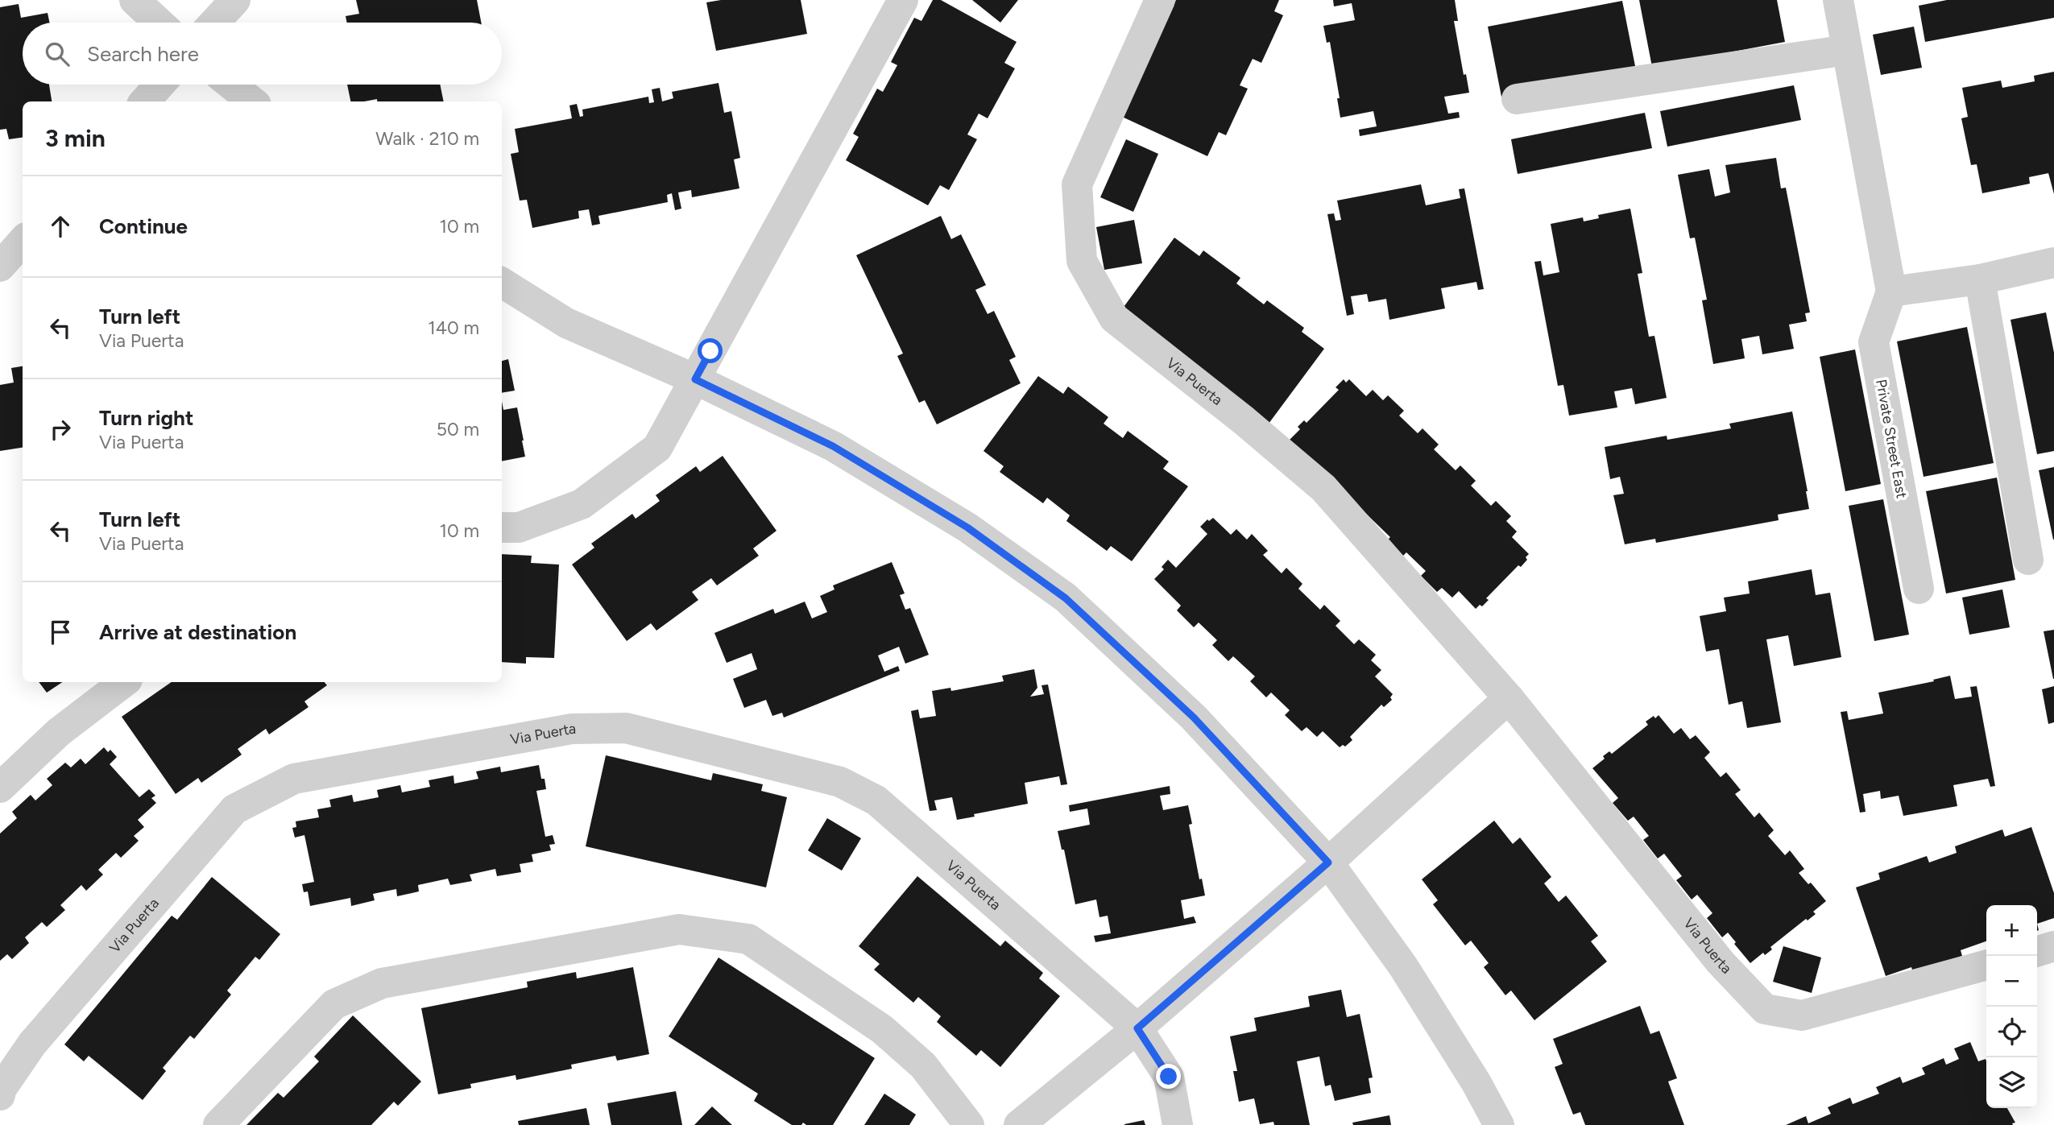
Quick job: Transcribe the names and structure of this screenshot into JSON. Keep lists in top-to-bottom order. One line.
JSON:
{"streets":{"street":["Via Puerta","Private Street East"]},"page":{"search":"Search here","heading":["3 min","Walk · 210 m"],"list":[["Continue","10 m"],["Turn left","Via Puerta","140 m"],["Turn right","Via Puerta","50 m"],["Turn left","Via Puerta","10 m"],"Arrive at destination"],"map_buttons":["+","−"]}}
